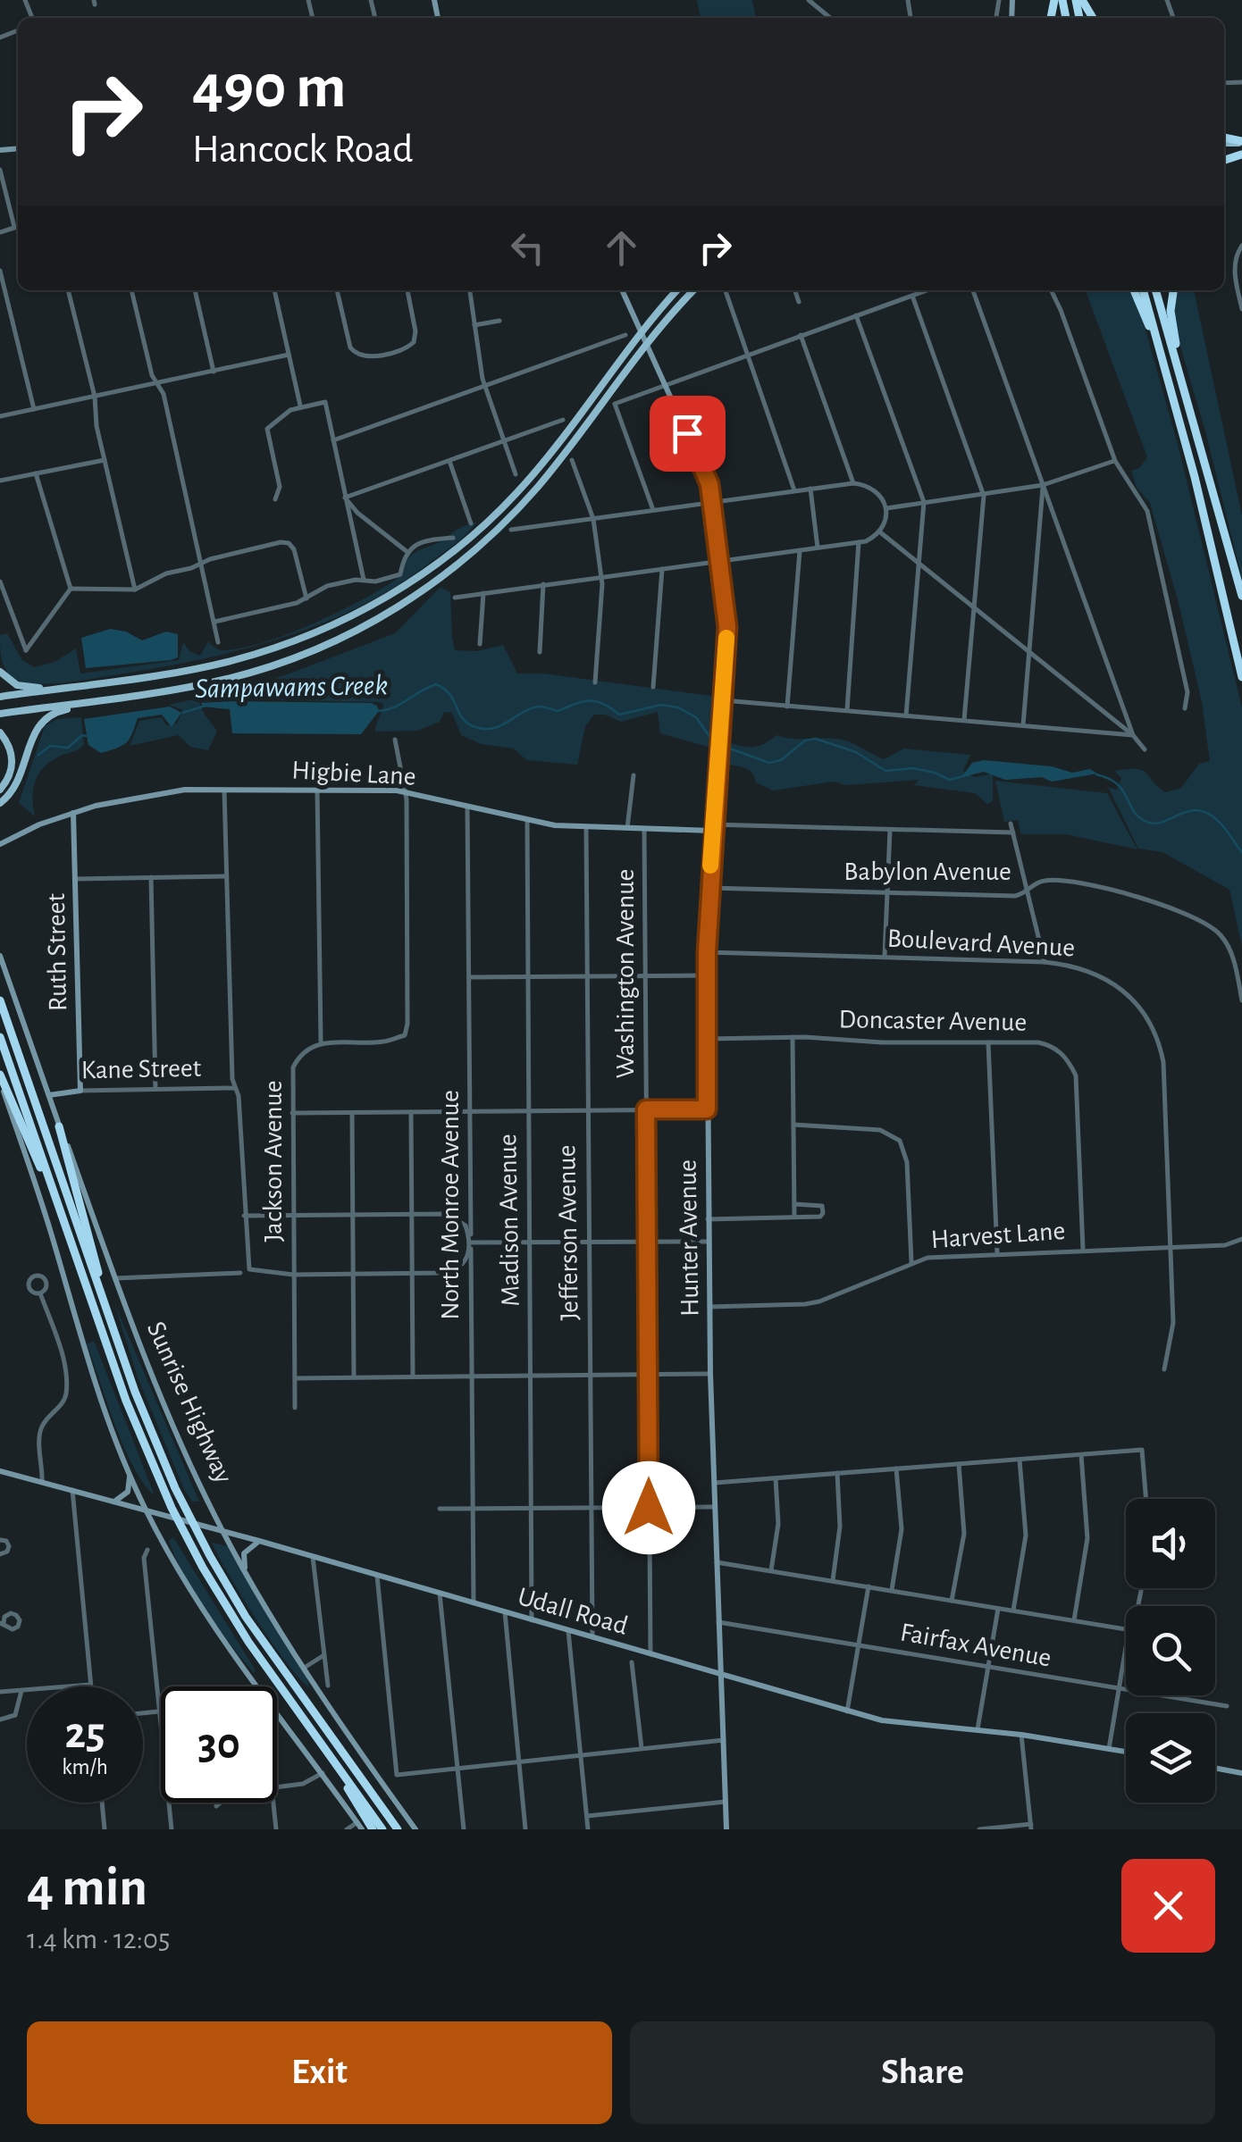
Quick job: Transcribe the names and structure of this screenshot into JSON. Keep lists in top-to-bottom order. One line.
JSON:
{"streets":{"highway":["Sunrise Highway"],"street":["Higbie Lane","Babylon Avenue","Boulevard Avenue","Ruth Street","Washington Avenue","Doncaster Avenue","Kane Street","Jackson Avenue","North Monroe Avenue","Madison Avenue","Jefferson Avenue","Harvest Lane","Hunter Avenue","Udall Road","Fairfax Avenue"]},"crossings":[["Higbie Lane","Ruth Street"],["Higbie Lane","Washington Avenue"],["Higbie Lane","North Monroe Avenue"],["Higbie Lane","Madison Avenue"],["Higbie Lane","Jefferson Avenue"],["Higbie Lane","Hunter Avenue"],["Babylon Avenue","Hunter Avenue"],["Boulevard Avenue","Harvest Lane"],["Boulevard Avenue","Hunter Avenue"],["Ruth Street","Kane Street"],["Washington Avenue","Udall Road"],["Doncaster Avenue","Harvest Lane"],["Doncaster Avenue","Hunter Avenue"],["Kane Street","Sunrise Highway"],["North Monroe Avenue","Udall Road"],["Madison Avenue","Udall Road"],["Jefferson Avenue","Udall Road"],["Harvest Lane","Hunter Avenue"],["Hunter Avenue","Udall Road"],["Hunter Avenue","Fairfax Avenue"],["Sunrise Highway","Udall Road"]],"water":["Sampawams Creek"],"page":{"turn":["490 m","Hancock Road"],"speed":"25 km/h","limit":"30","heading":["4 min","1.4 km · 12:05"],"buttons":["Exit","Share"]}}
